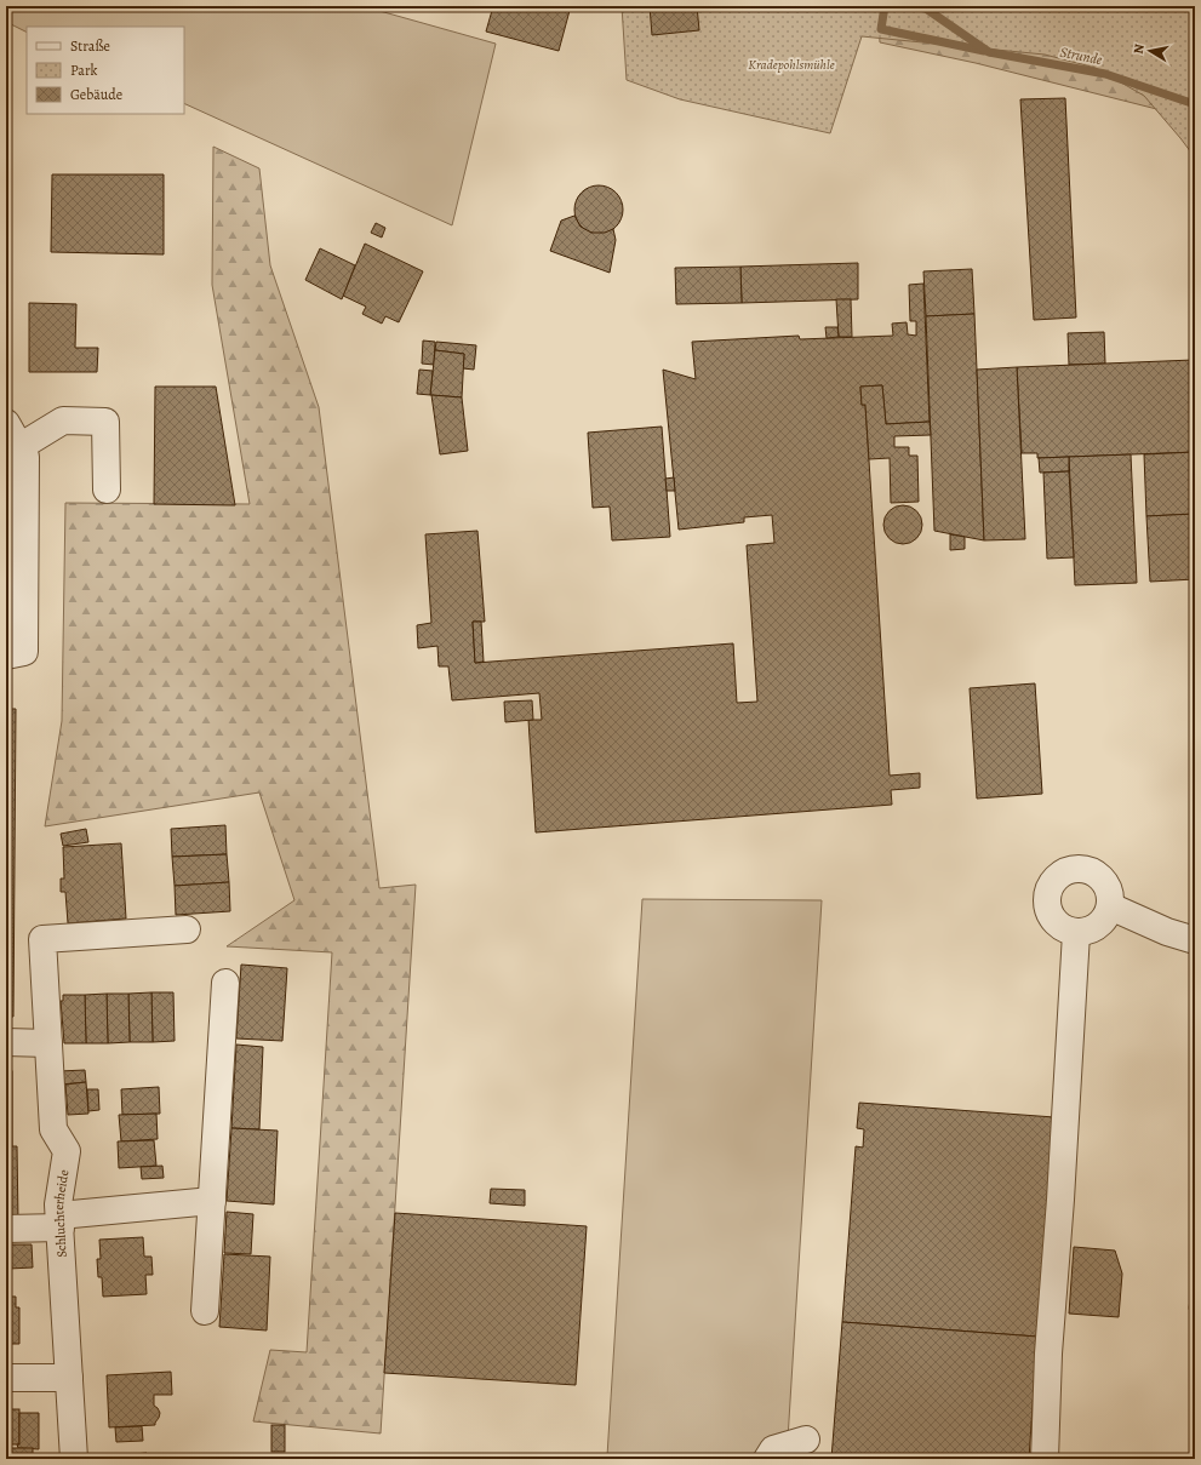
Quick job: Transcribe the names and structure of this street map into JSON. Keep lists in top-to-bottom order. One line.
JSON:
{"streets":{"street":["Schluchterheide"]},"water":["Strunde"],"parks":["Kradepohlsmühle"],"legend":["Straße","Park","Gebäude"],"north":"left"}
